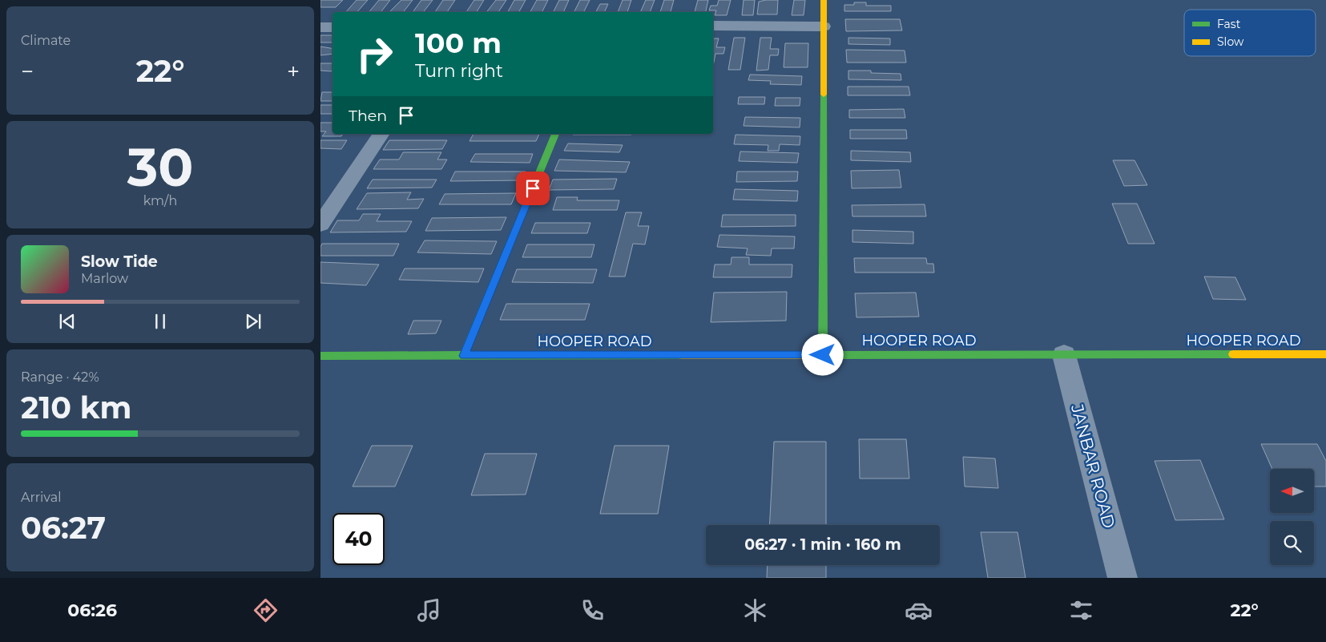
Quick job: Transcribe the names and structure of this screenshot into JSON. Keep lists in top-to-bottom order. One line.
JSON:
{"streets":{"street":["HOOPER ROAD","JANBAR ROAD"]},"crossings":[["HOOPER ROAD","JANBAR ROAD"]],"legend":["Fast","Slow"],"north":"left","page":{"tile":["Climate",["30","km/h"],["Range · 42%","210 km"],["Arrival","06:27"]],"turn":["100 m","Turn right"],"heat":["−","22°","+"],"then":"Then","song":["Slow Tide","Marlow"],"limit":"40","trip":"06:27 · 1 min · 160 m","tabs":["06:26","22°"]}}
